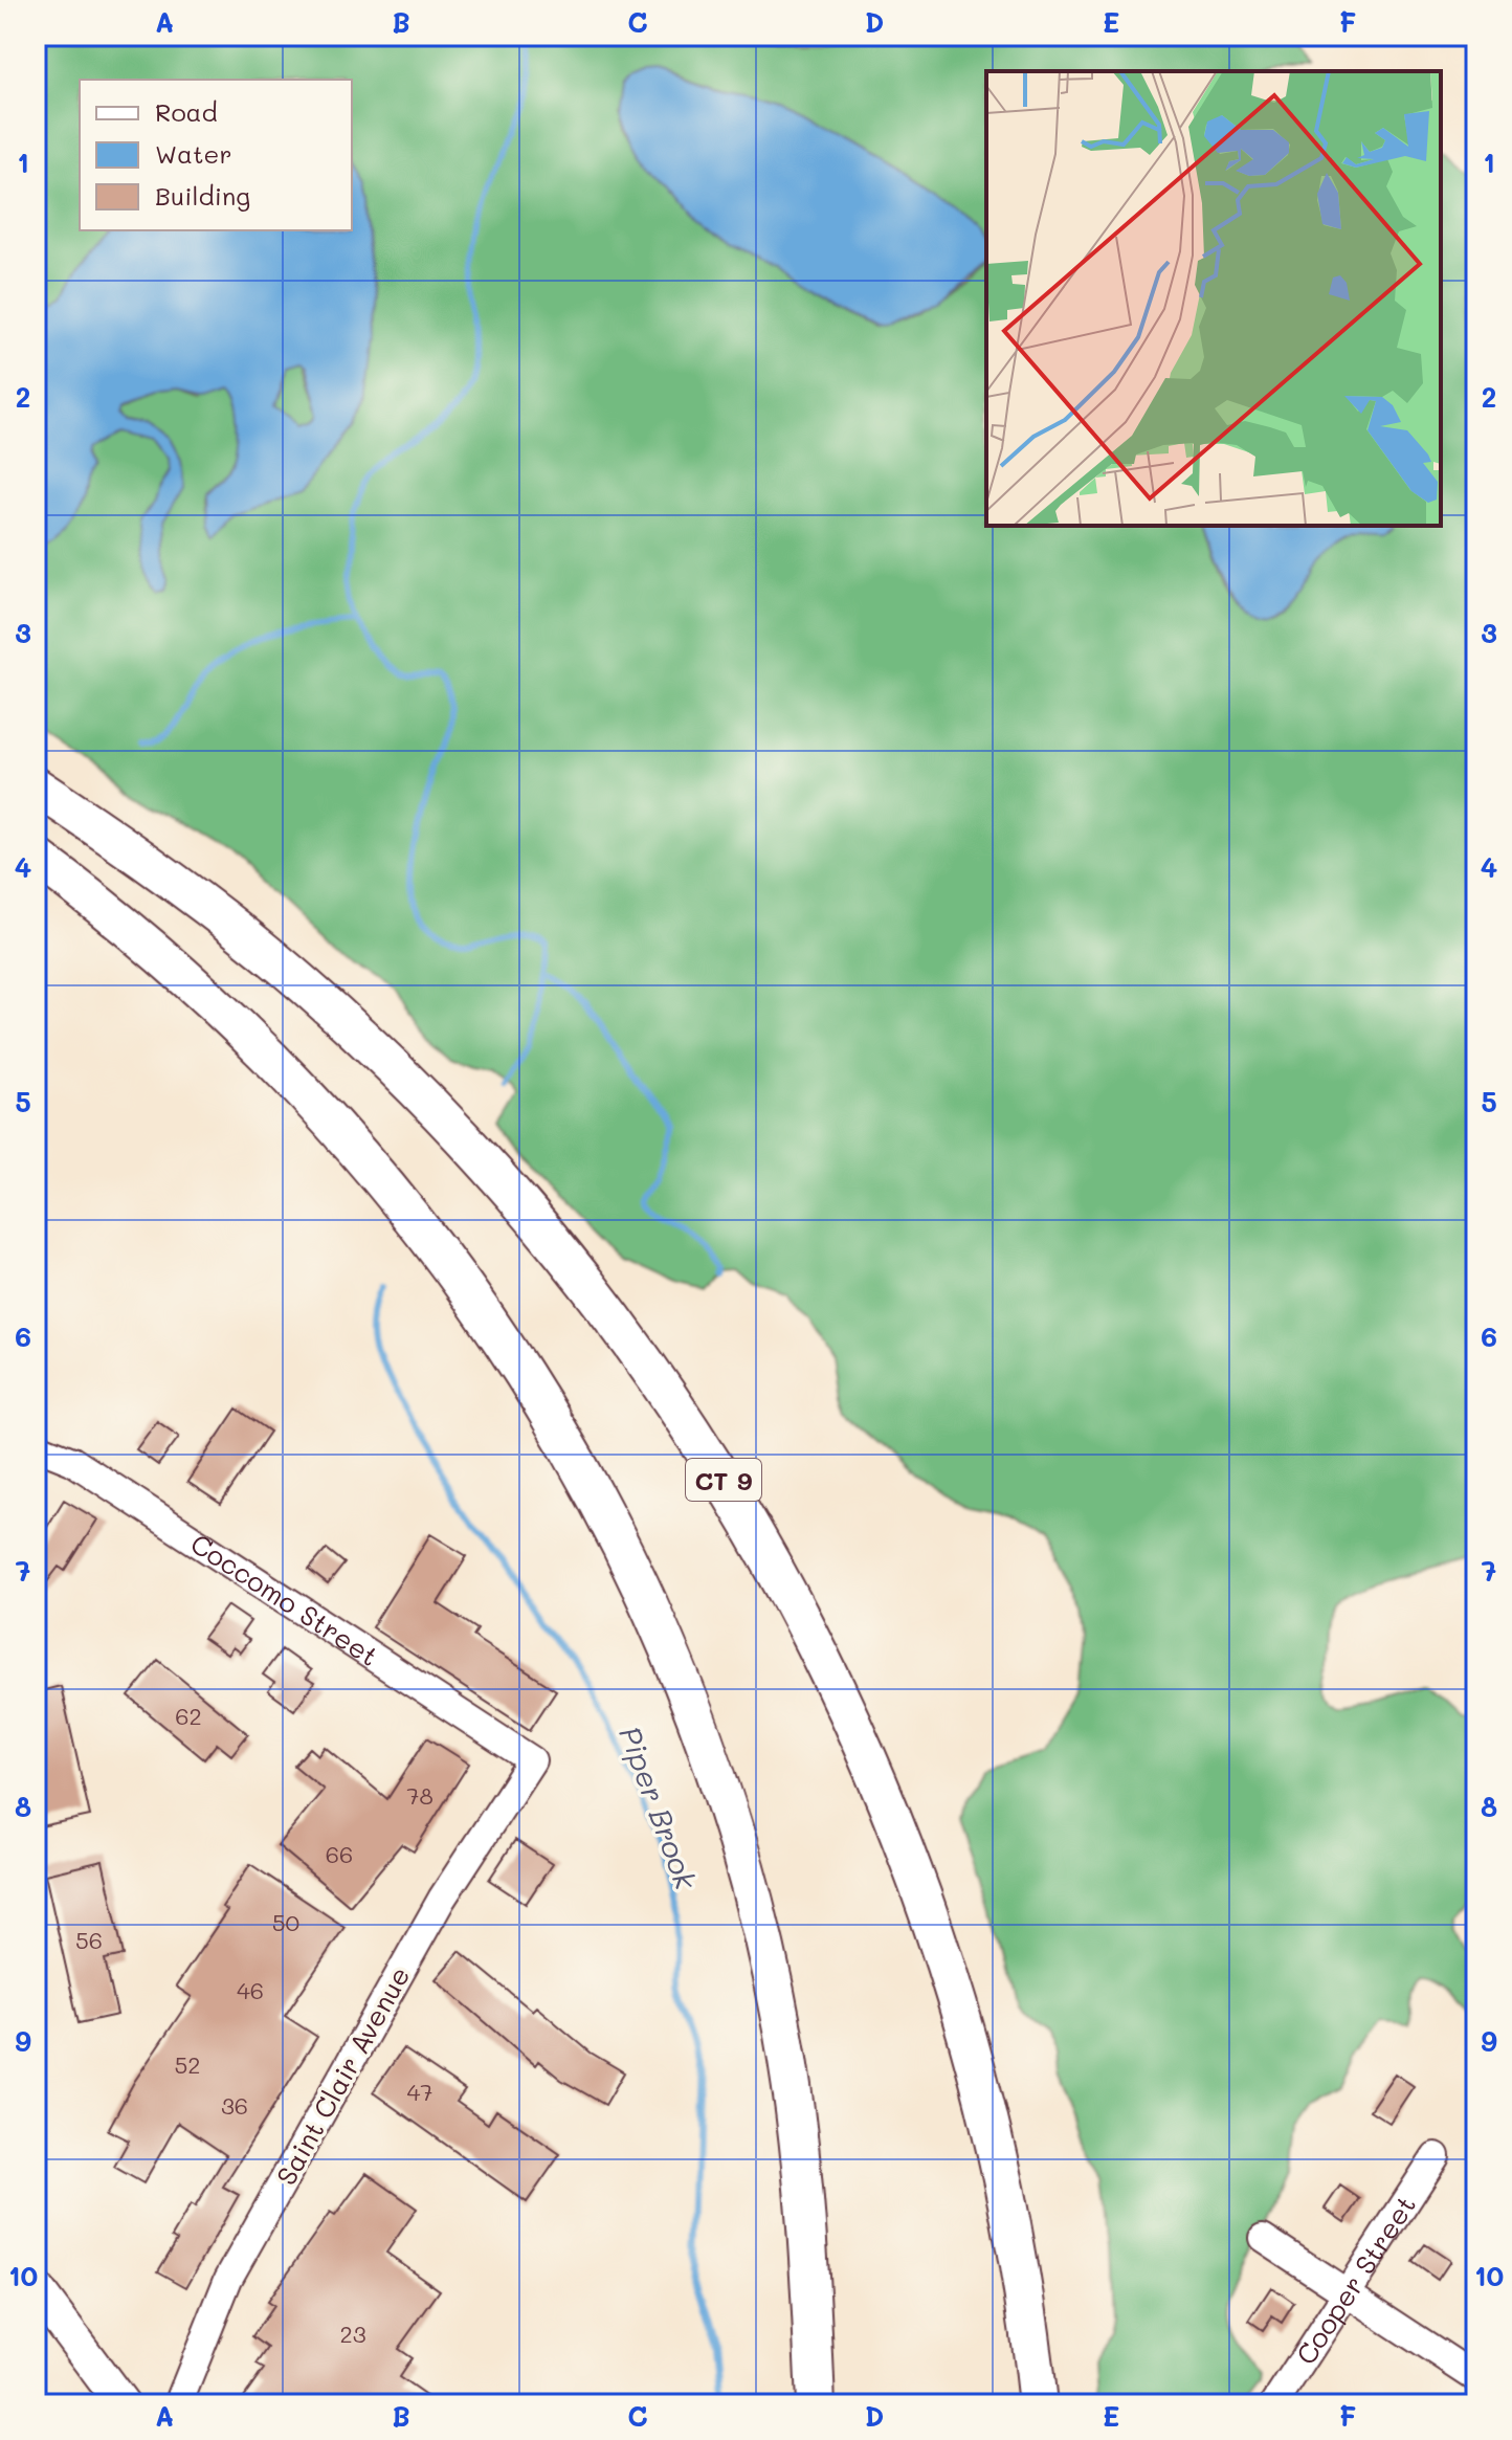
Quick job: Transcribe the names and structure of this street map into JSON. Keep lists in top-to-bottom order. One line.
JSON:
{"streets":{"highway":["CT 9"],"street":["Coccomo Street","Saint Clair Avenue","Cooper Street"]},"crossings":[["Coccomo Street","Saint Clair Avenue"]],"water":["Piper Brook"],"house_numbers":["62","78","66","50","56","46","52","47","36","23"],"legend":["Road","Water","Building"],"grid":{"columns":["A","B","C","D","E","F"],"rows":["1","2","3","4","5","6","7","8","9","10"]}}
